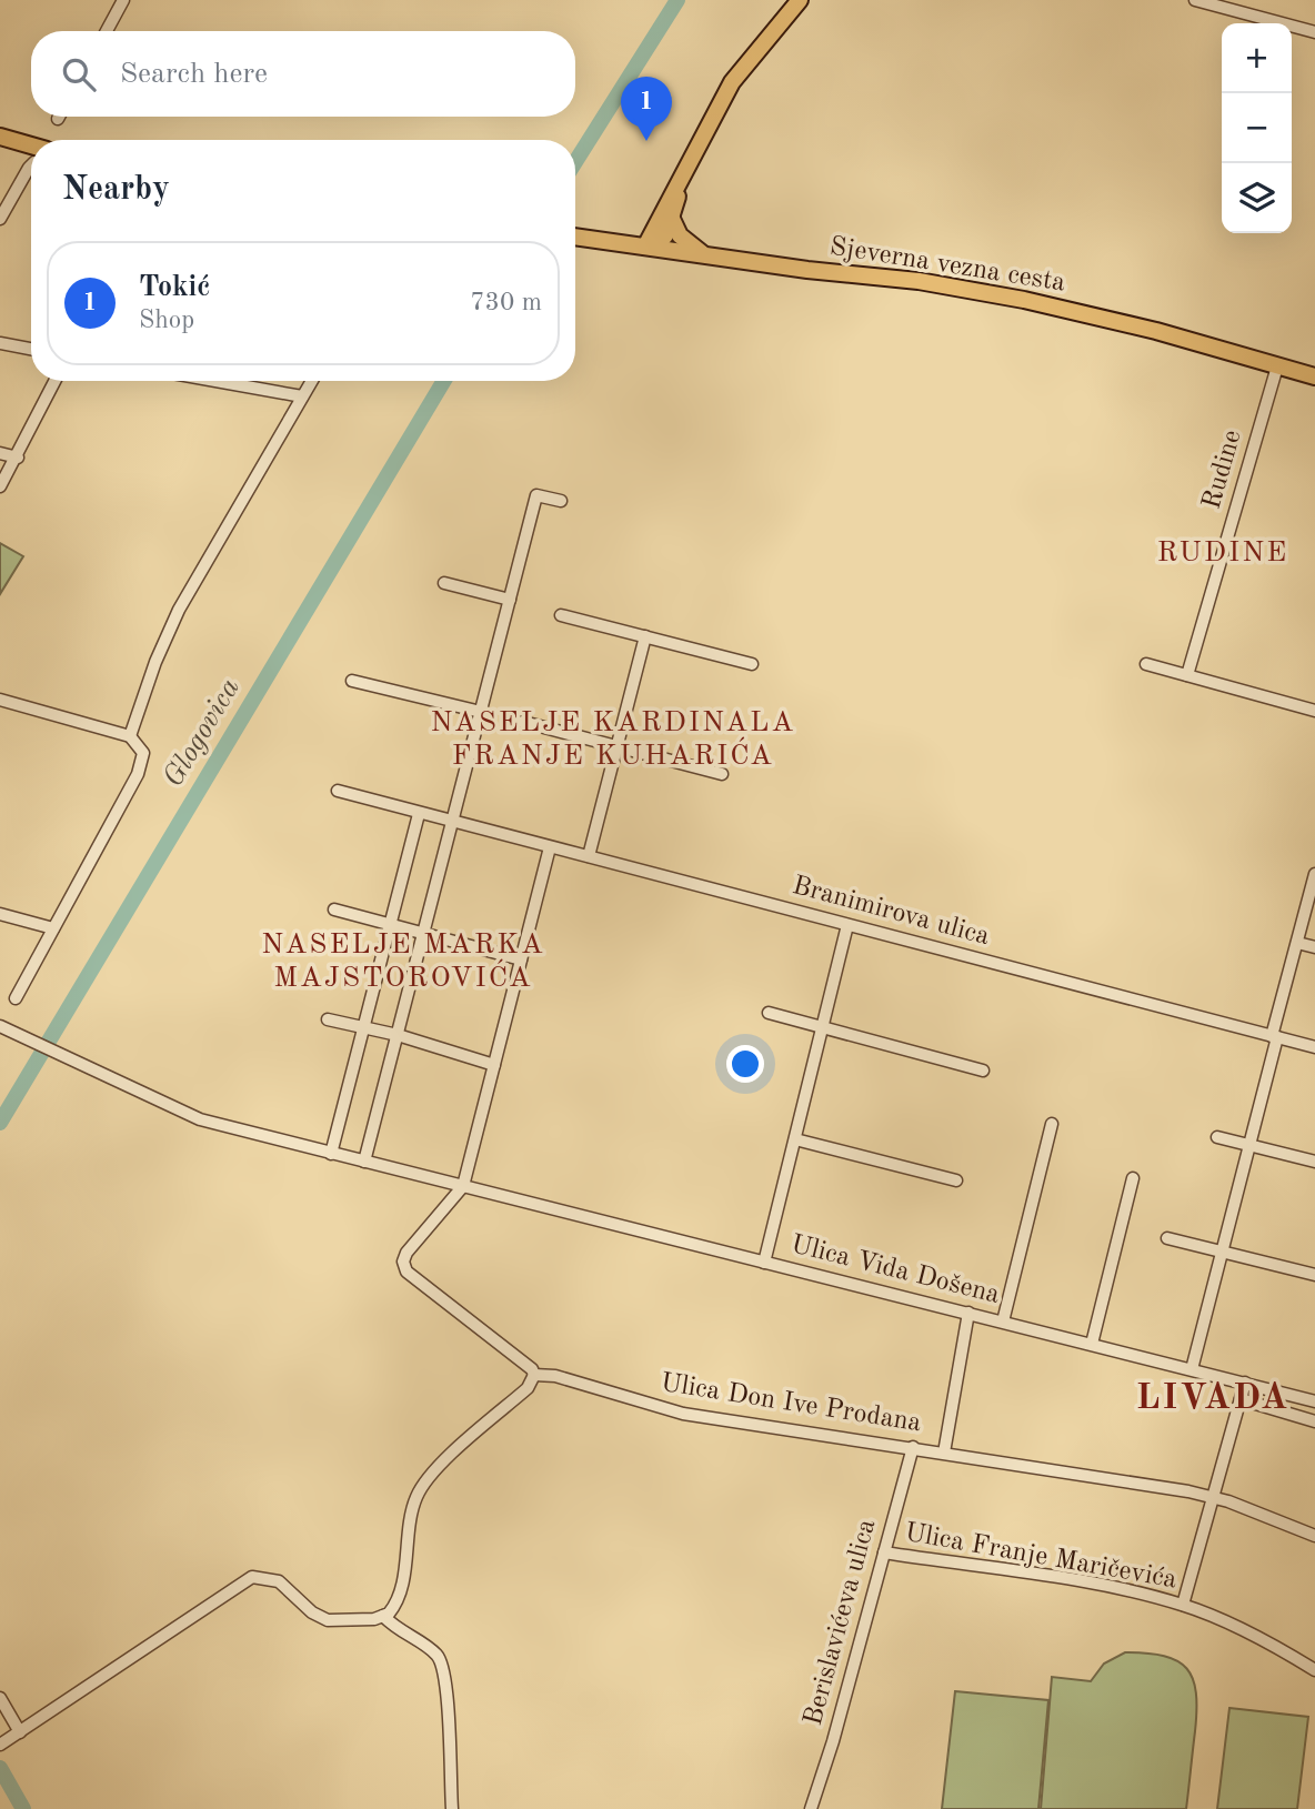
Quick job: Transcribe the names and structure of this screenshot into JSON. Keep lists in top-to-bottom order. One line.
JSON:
{"streets":{"main road":["Sjeverna vezna cesta"],"street":["Rudine","Branimirova ulica","Ulica Vida Došena","Ulica Don Ive Prodana","Ulica Franje Maričevića","Berislavićeva ulica"]},"crossings":[["Sjeverna vezna cesta","Rudine"],["Ulica Vida Došena","Ulica Don Ive Prodana"],["Ulica Don Ive Prodana","Berislavićeva ulica"],["Ulica Franje Maričevića","Berislavićeva ulica"]],"districts":["RUDINE","NASELJE KARDINALA FRANJE KUHARIĆA","NASELJE MARKA MAJSTOROVIĆA","LIVADA"],"water":["Glogovica"],"page":{"map_buttons":["+","−"],"search":"Search here","pins":"1","heading":"Nearby","list":[{"mark":"1","name":"Tokić","note":"Shop","value":"730 m"}]}}
